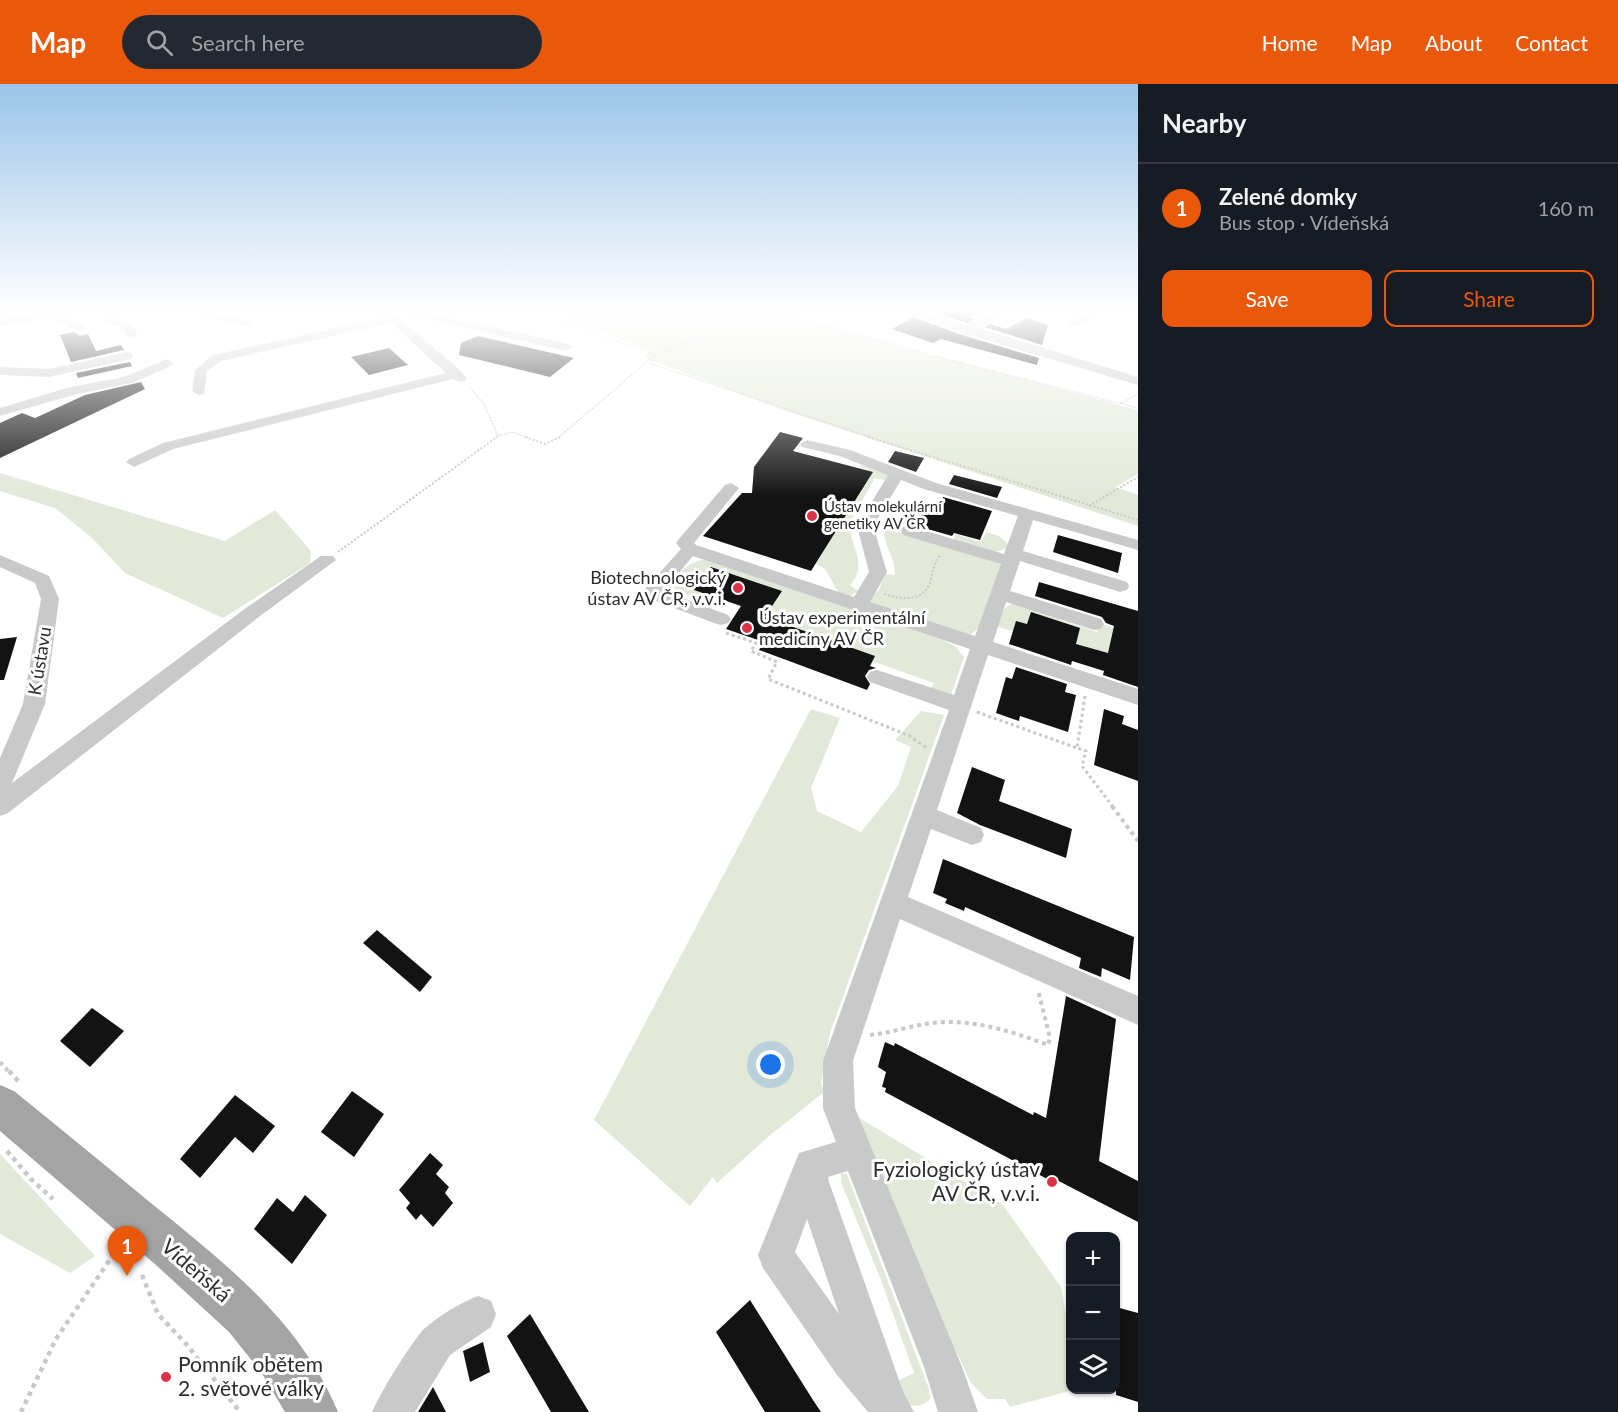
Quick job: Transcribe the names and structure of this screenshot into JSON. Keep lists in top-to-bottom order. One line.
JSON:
{"streets":{"main road":["Vídeňská"],"street":["K ústavu"]},"places":["Ústav molekulární genetiky AV ČR","Biotechnologický ústav AV ČR, v.v.i.","Ústav experimentální medicíny AV ČR","Fyziologický ústav AV ČR, v.v.i.","Pomník obětem 2. světové války"],"page":{"header":"Map","search":"Search here","nav":["Home","Map","About","Contact"],"heading":"Nearby","list":[{"mark":"1","name":"Zelené domky","note":"Bus stop · Vídeňská","value":"160 m"}],"buttons":["Save","Share"],"pins":"1","map_buttons":["+","−"]}}
